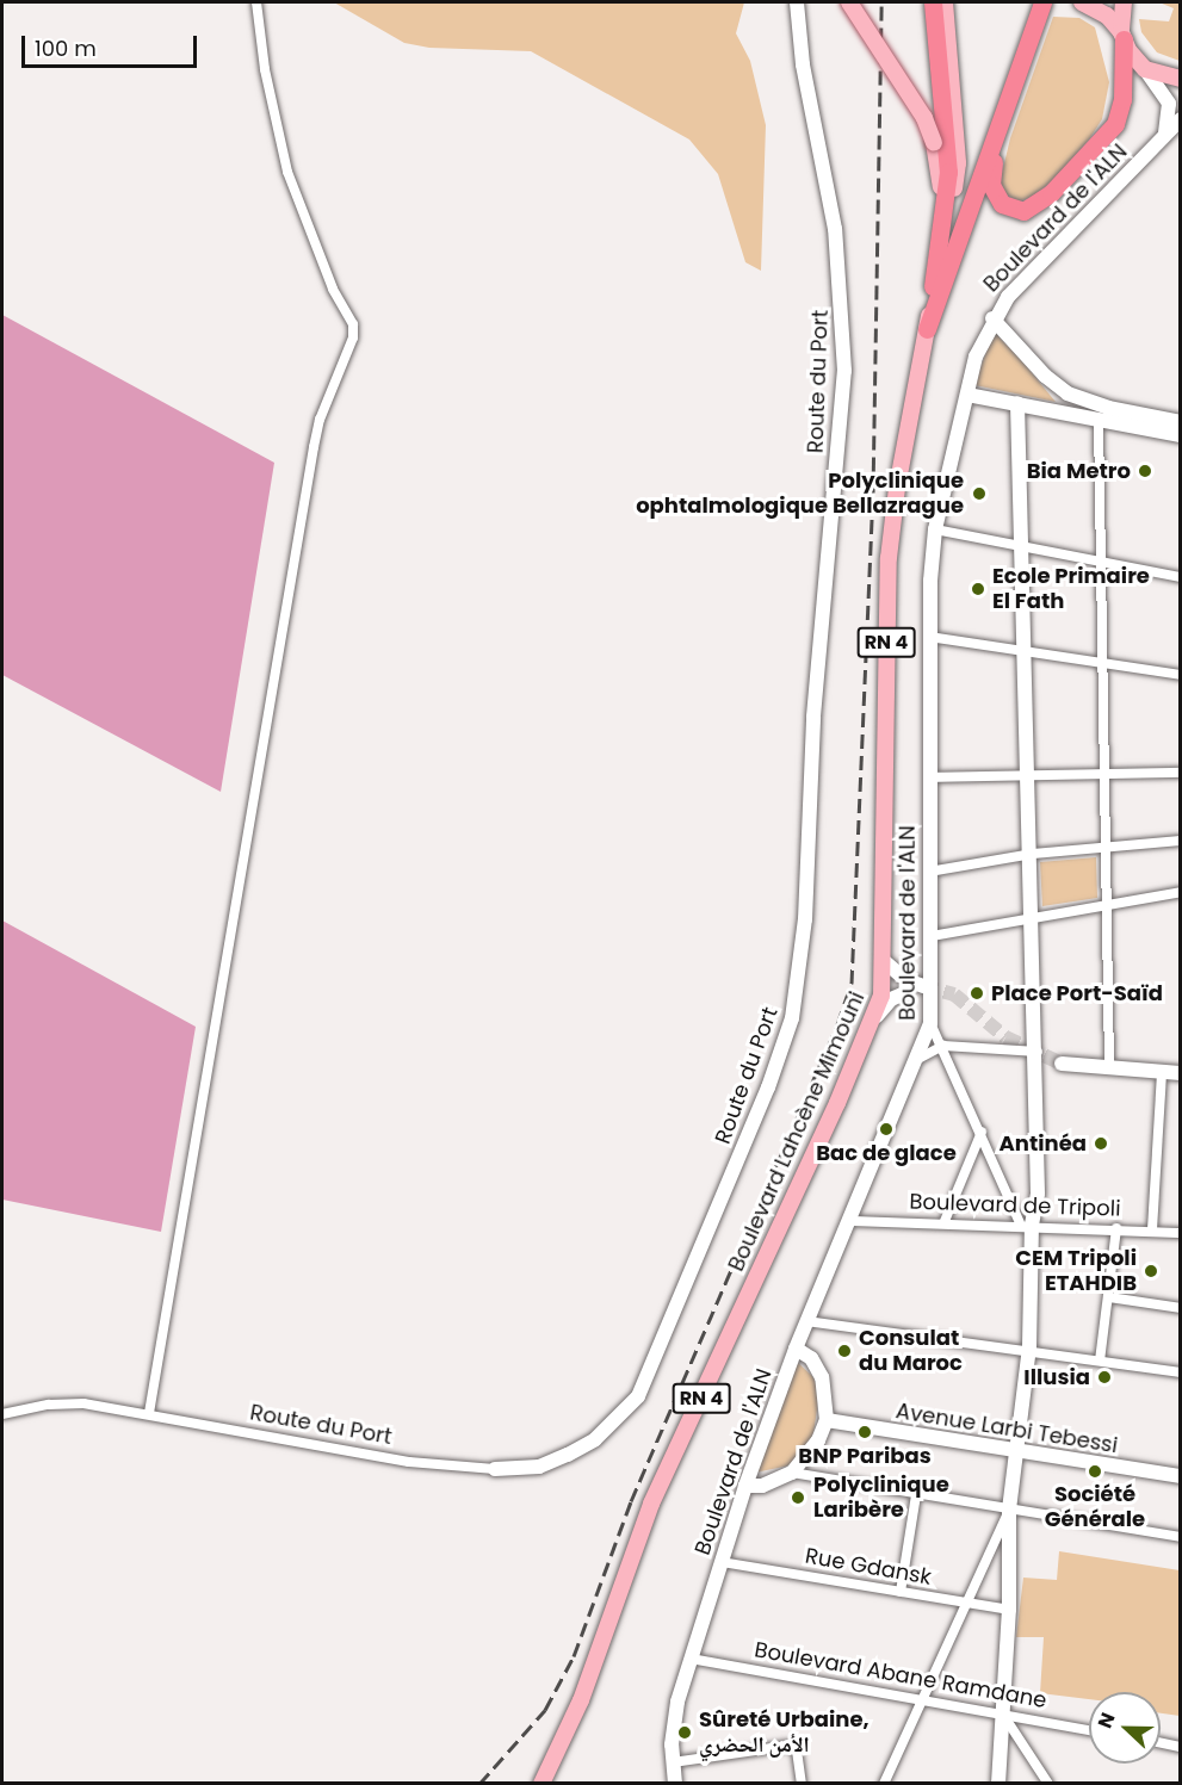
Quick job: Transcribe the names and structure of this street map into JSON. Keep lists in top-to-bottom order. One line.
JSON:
{"streets":{"highway":["RN 4"],"main road":["Boulevard de l'ALN","Route du Port","Boulevard Lahcène Mimouni","Avenue Larbi Tebessi"],"street":["Boulevard de Tripoli","Rue Gdansk","Boulevard Abane Ramdane"]},"crossings":[["Boulevard de l'ALN","Boulevard de Tripoli"],["Boulevard de l'ALN","Rue Gdansk"],["Boulevard de l'ALN","Boulevard Abane Ramdane"],["RN 4","Boulevard Lahcène Mimouni"]],"places":["Bia Metro","Polyclinique ophtalmologique Bellazrague","Ecole Primaire El Fath","Place Port-Saïd","Bac de glace","Antinéa","CEM Tripoli ETAHDIB","Consulat du Maroc","Illusia","BNP Paribas","Société Générale","Polyclinique Laribère","Sûreté Urbaine, الأمن الحضري"],"scale_bar":"100 m","north":"left"}
